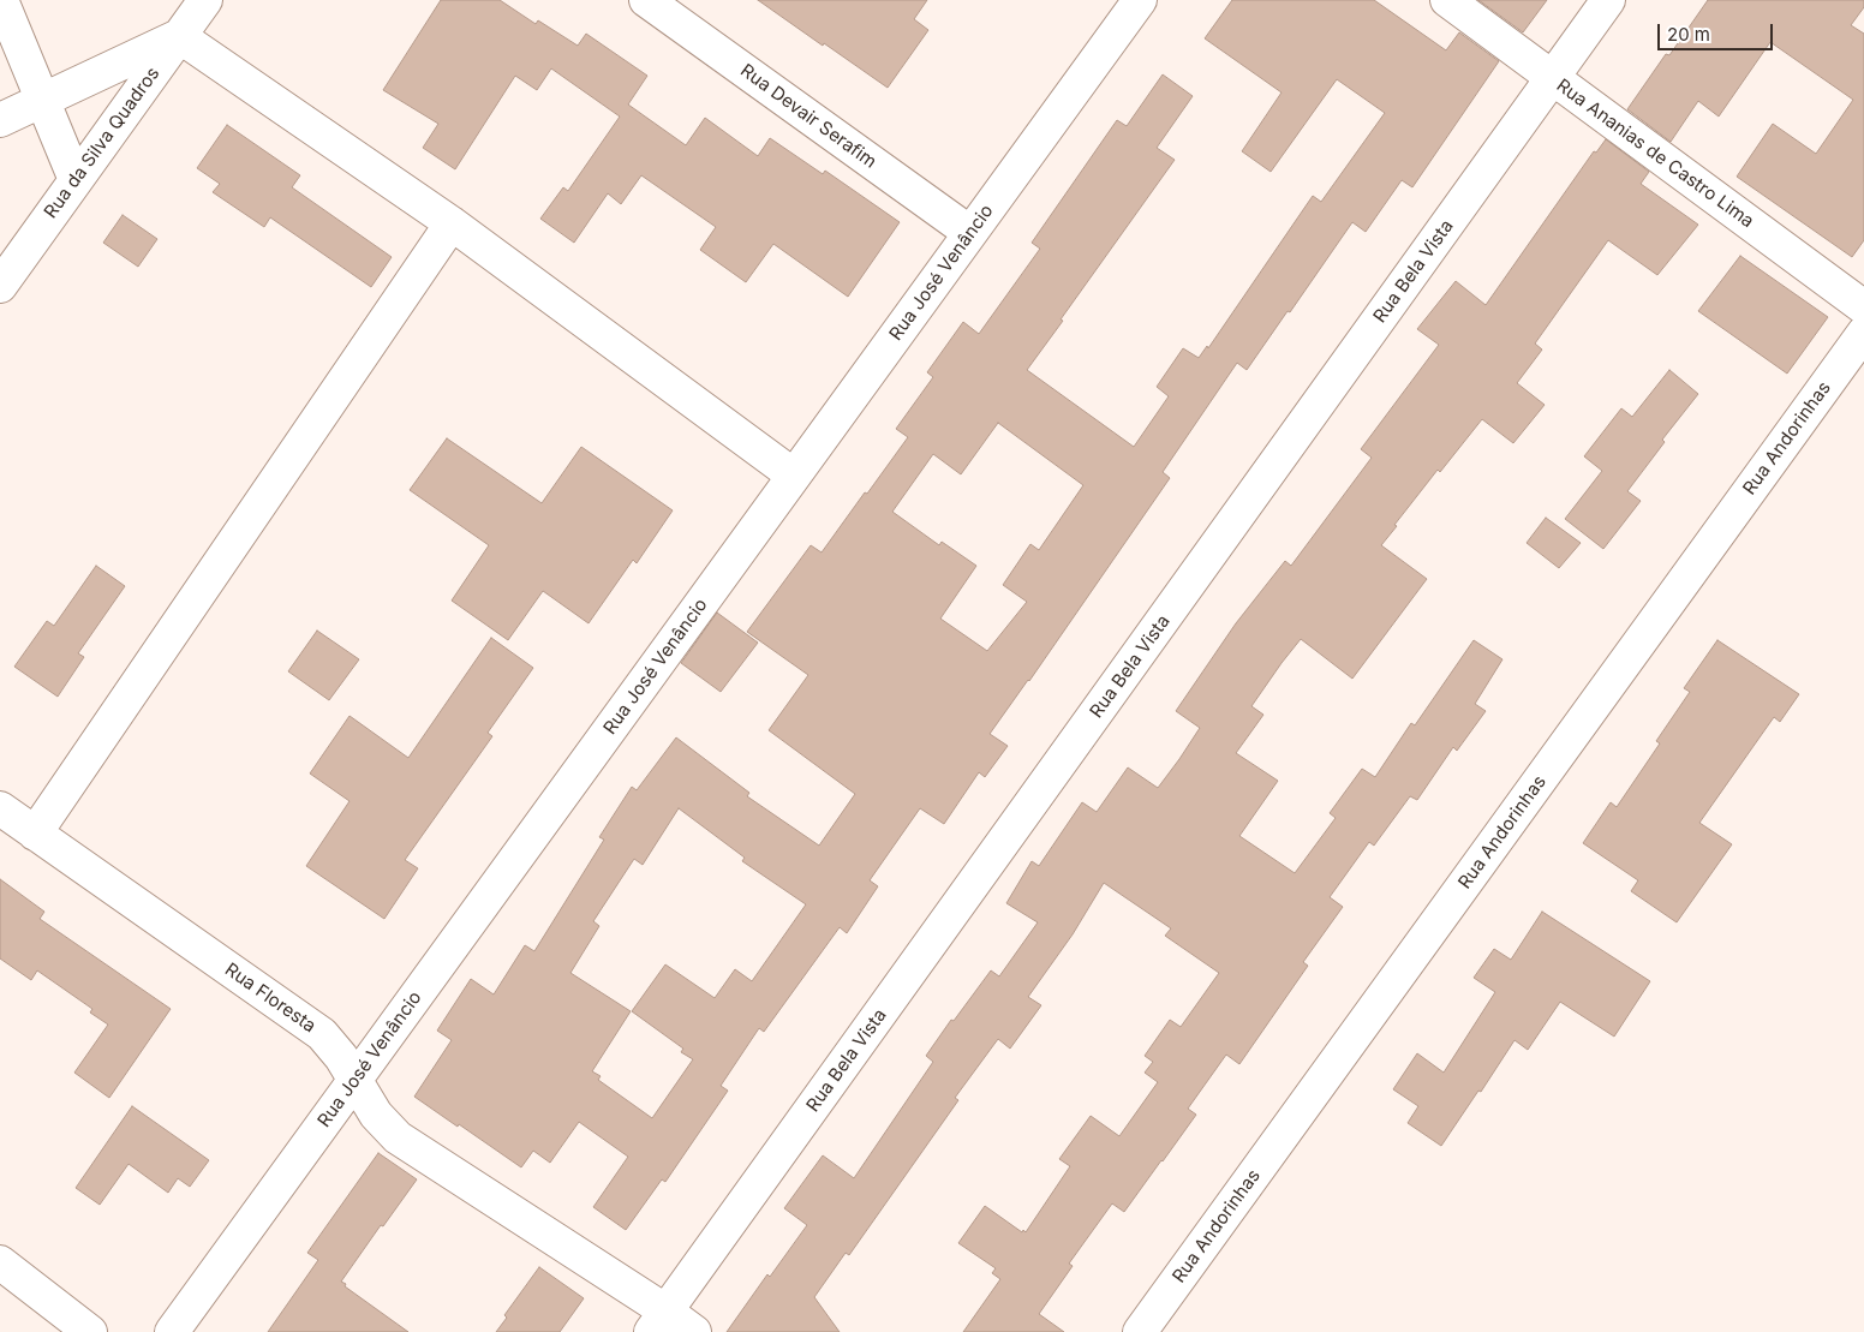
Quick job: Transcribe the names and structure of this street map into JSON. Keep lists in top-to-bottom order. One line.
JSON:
{"streets":{"street":["Rua Devair Serafim","Rua da Silva Quadros","Rua Ananias de Castro Lima","Rua Bela Vista","Rua José Venâncio","Rua Andorinhas","Rua Floresta"]},"crossings":[["Rua Devair Serafim","Rua José Venâncio"],["Rua Ananias de Castro Lima","Rua Bela Vista"],["Rua Bela Vista","Rua Floresta"],["Rua José Venâncio","Rua Floresta"]],"scale_bar":"20 m"}
